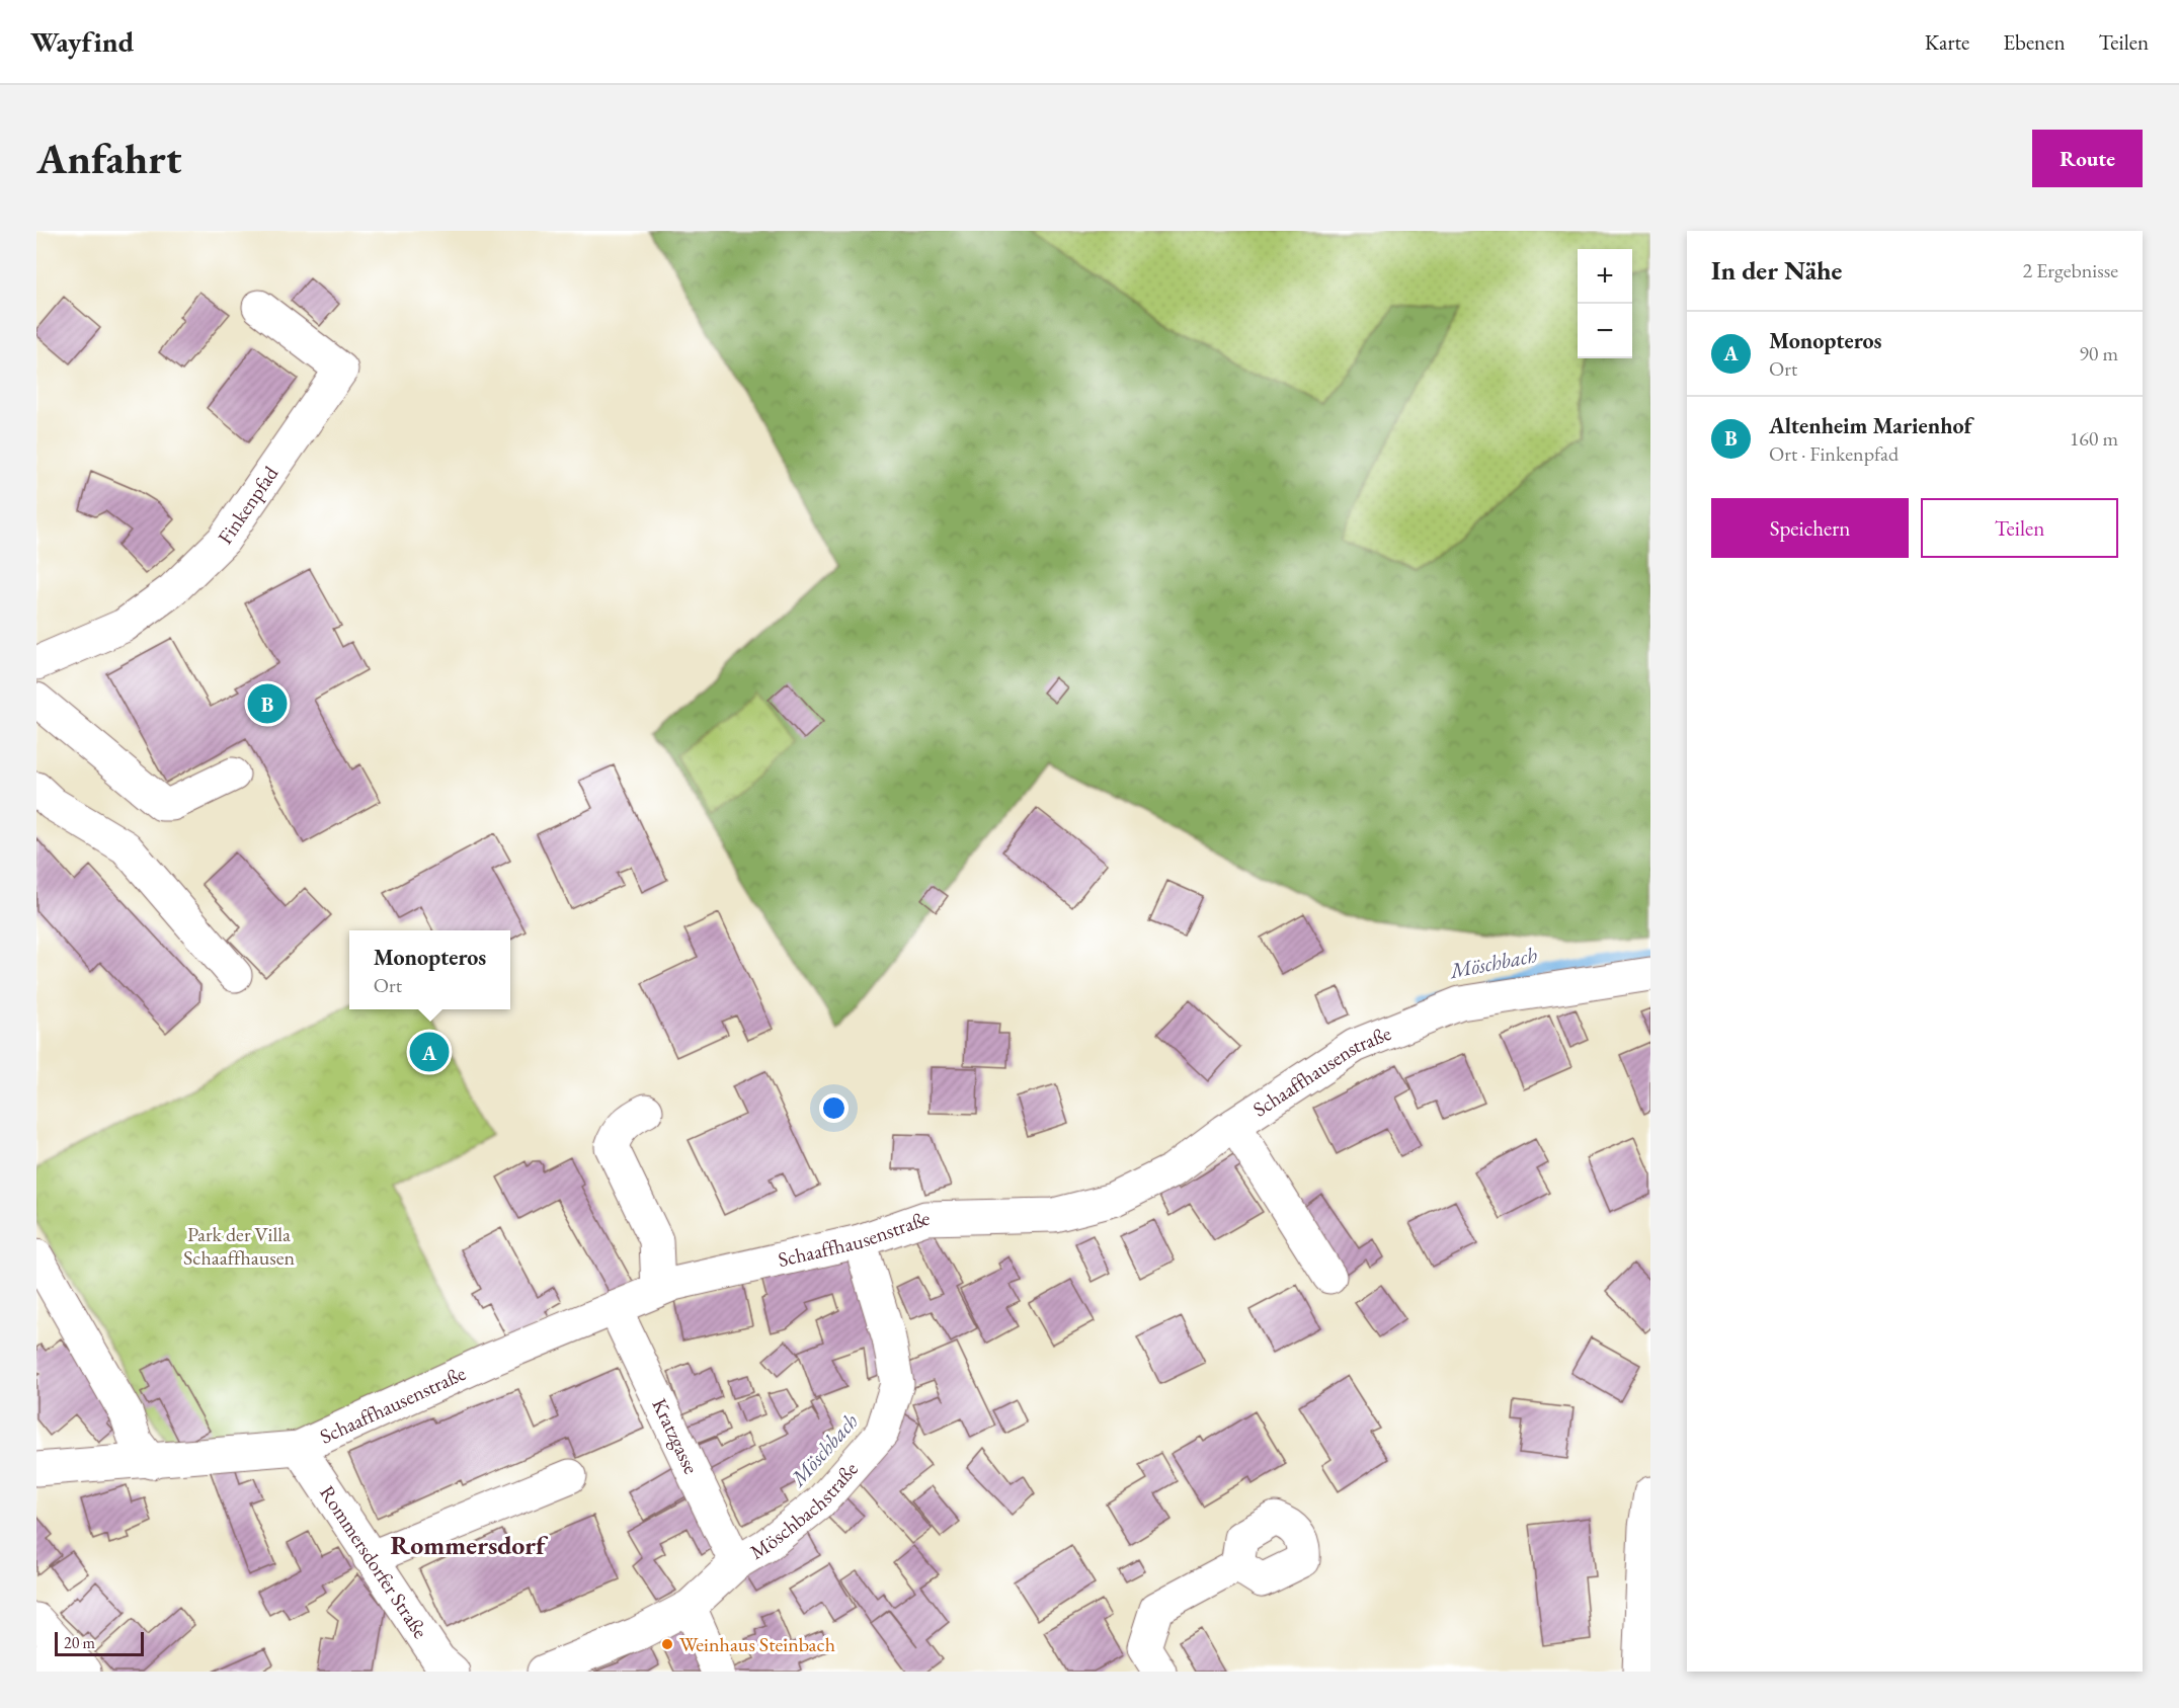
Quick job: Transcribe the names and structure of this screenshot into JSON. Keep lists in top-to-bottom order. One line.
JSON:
{"streets":{"street":["Finkenpfad","Schaaffhausenstraße","Kratzgasse","Möschbachstraße","Rommersdorfer Straße"]},"crossings":[["Schaaffhausenstraße","Kratzgasse"],["Schaaffhausenstraße","Möschbachstraße"],["Schaaffhausenstraße","Rommersdorfer Straße"],["Kratzgasse","Möschbachstraße"]],"districts":["Rommersdorf"],"water":["Möschbach"],"parks":["Park der Villa Schaaffhausen"],"places":["Weinhaus Steinbach"],"scale_bar":"20 m","page":{"header":"Wayfind","nav":["Karte","Ebenen","Teilen"],"buttons":["Route",["Speichern","Teilen"]],"title":"Anfahrt","heading":["In der Nähe","2 Ergebnisse"],"map_buttons":["+","−"],"list":[{"mark":"A","name":"Monopteros","note":"Ort","value":"90 m"},{"mark":"B","name":"Altenheim Marienhof","note":"Ort · Finkenpfad","value":"160 m"}],"pins":["B","A"],"popup":["Monopteros","Ort"],"scale":"20 m"}}
